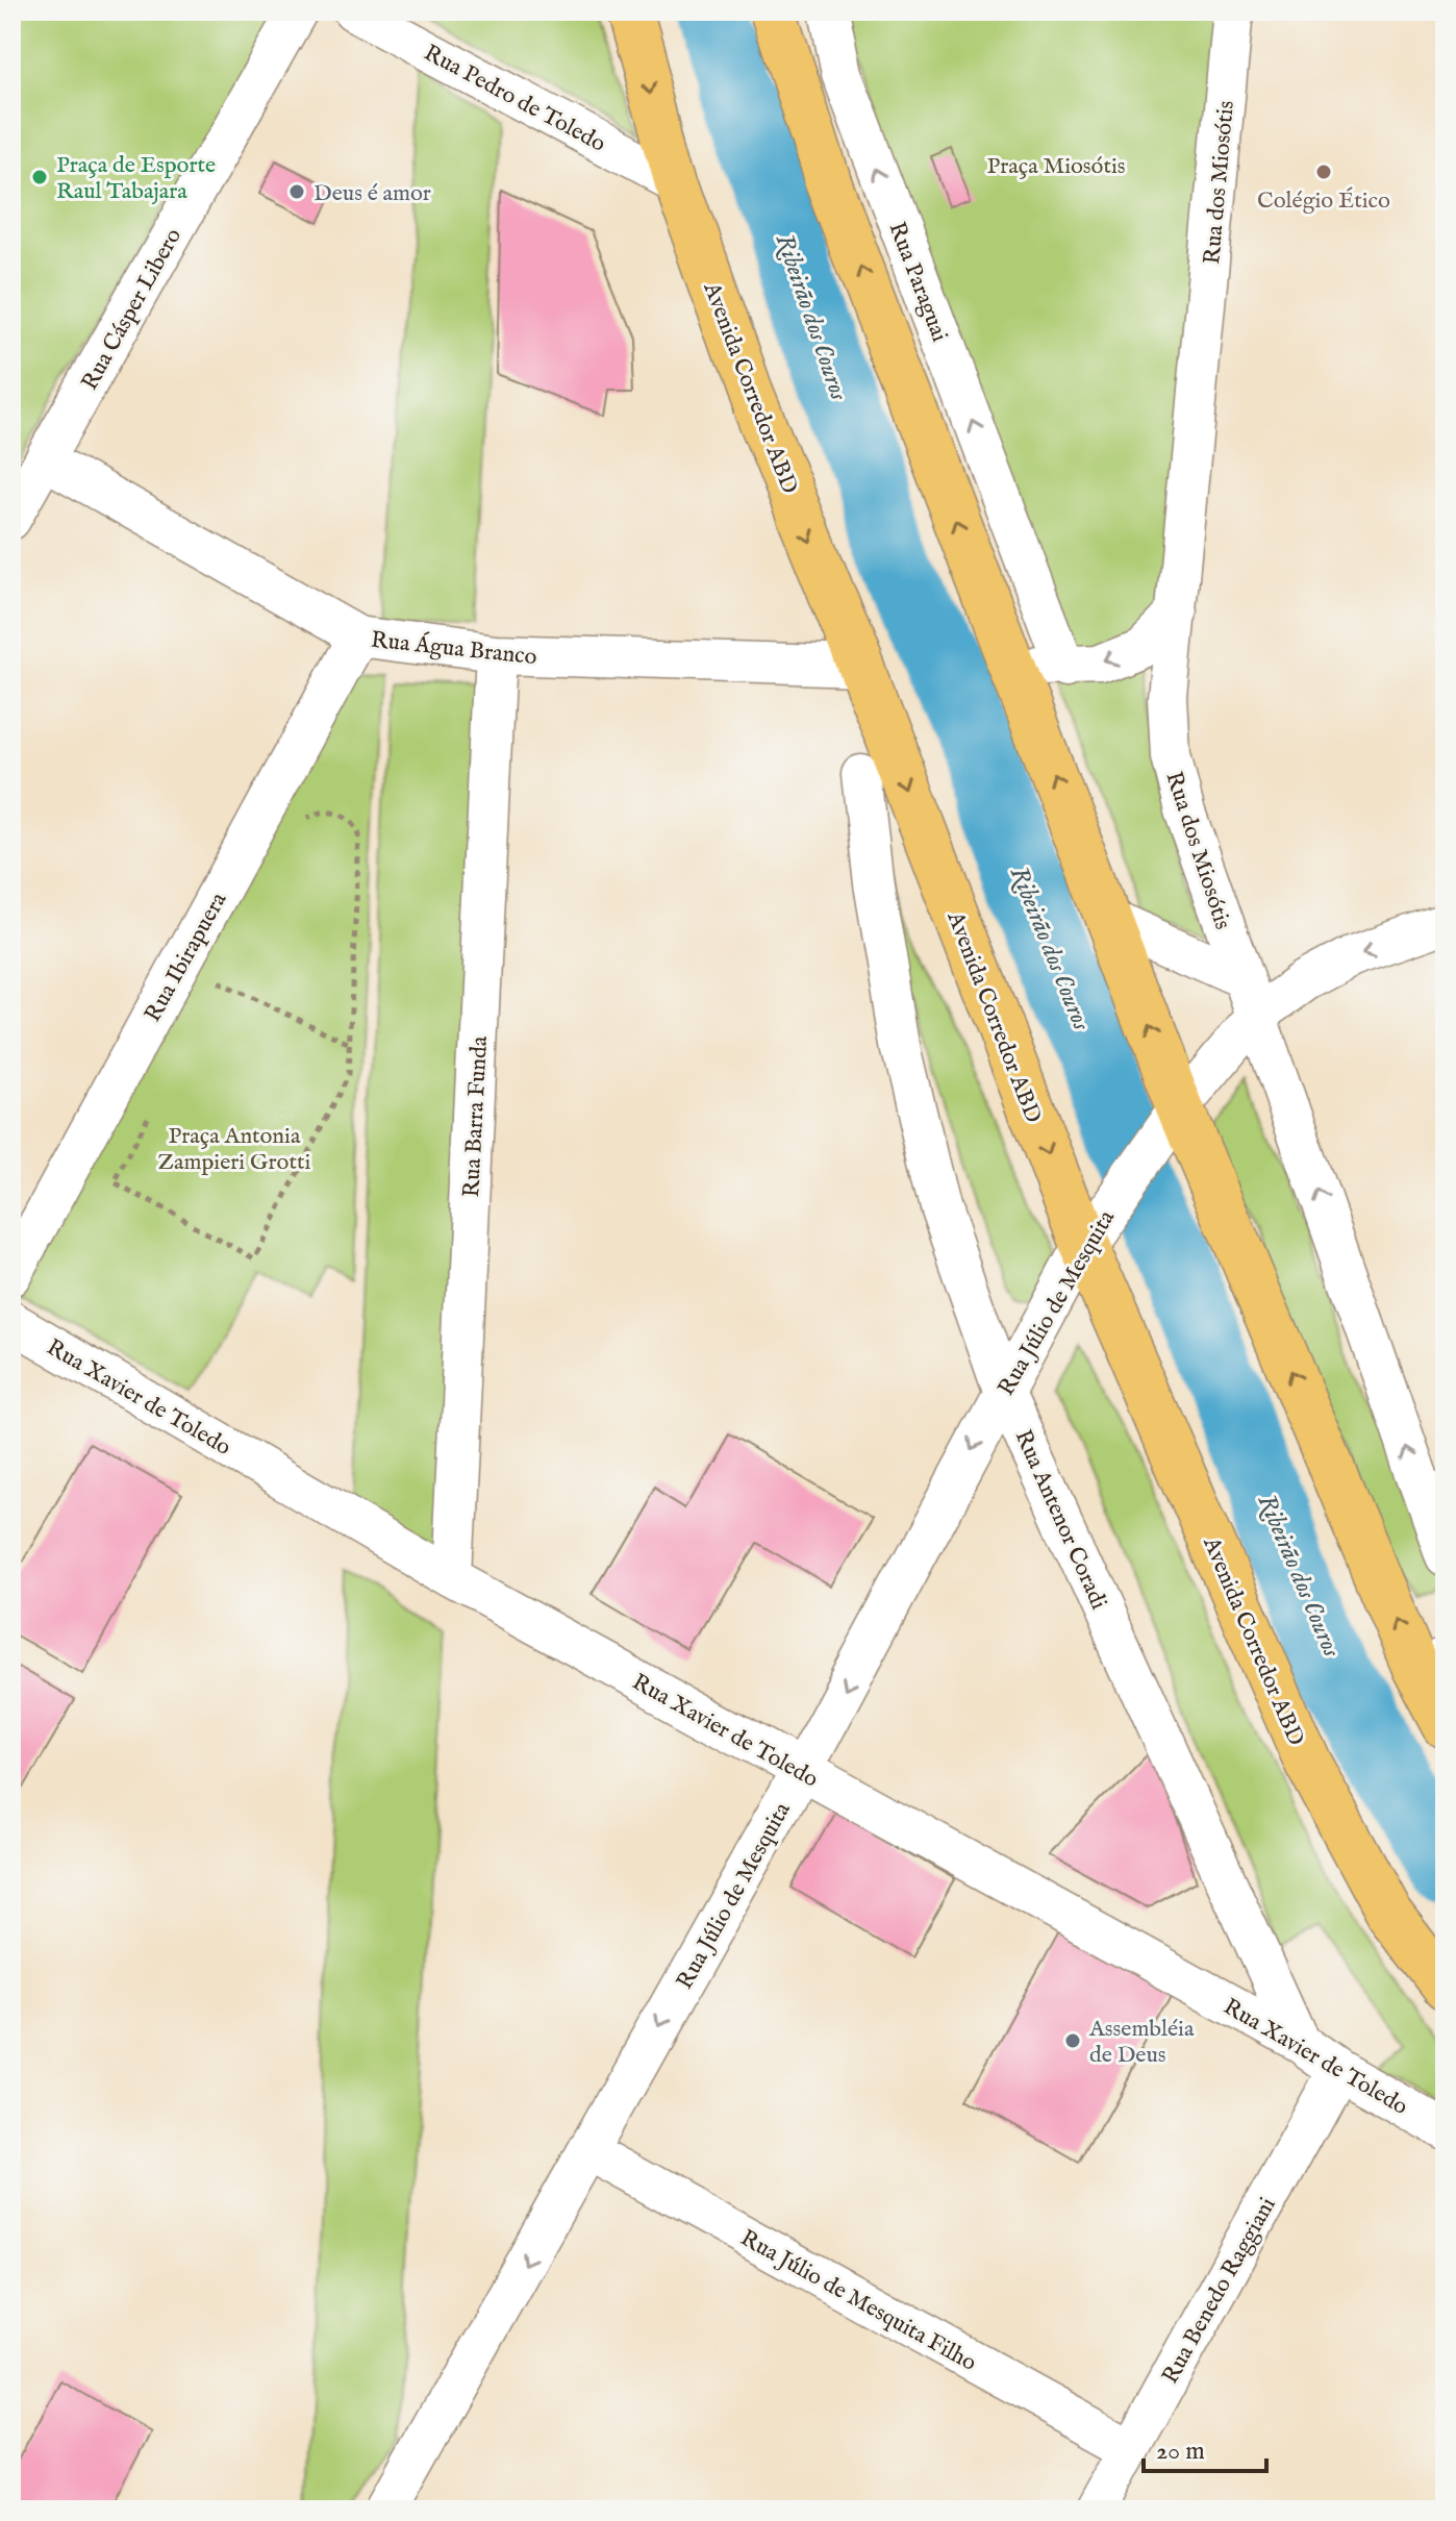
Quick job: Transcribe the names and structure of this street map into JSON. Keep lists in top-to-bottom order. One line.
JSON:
{"streets":{"highway":["Avenida Corredor ABD"],"street":["Rua Pedro de Toledo","Rua dos Miosótis","Rua Paraguai","Rua Cásper Libero","Rua Água Branco","Rua Ibirapuera","Rua Barra Funda","Rua Júlio de Mesquita","Rua Xavier de Toledo","Rua Antenor Coradi","Rua Benedo Raggiani","Rua Júlio de Mesquita Filho"]},"crossings":[["Rua Pedro de Toledo","Avenida Corredor ABD"],["Rua dos Miosótis","Rua Júlio de Mesquita"],["Rua Cásper Libero","Rua Água Branco"],["Avenida Corredor ABD","Rua Água Branco"],["Avenida Corredor ABD","Rua Júlio de Mesquita"],["Rua Água Branco","Rua Ibirapuera"],["Rua Água Branco","Rua Barra Funda"],["Rua Barra Funda","Rua Xavier de Toledo"],["Rua Júlio de Mesquita","Rua Xavier de Toledo"],["Rua Júlio de Mesquita","Rua Antenor Coradi"],["Rua Júlio de Mesquita","Rua Júlio de Mesquita Filho"],["Rua Xavier de Toledo","Rua Antenor Coradi"],["Rua Xavier de Toledo","Rua Benedo Raggiani"],["Rua Benedo Raggiani","Rua Júlio de Mesquita Filho"]],"one_way":["Rua dos Miosótis","Rua Paraguai","Rua Júlio de Mesquita"],"water":["Ribeirão dos Couros"],"parks":["Praça Miosótis","Praça Antonia Zampieri Grotti"],"places":["Colégio Ético","Praça de Esporte Raul Tabajara","Deus é amor","Assembléia de Deus"],"scale_bar":"20 m"}
